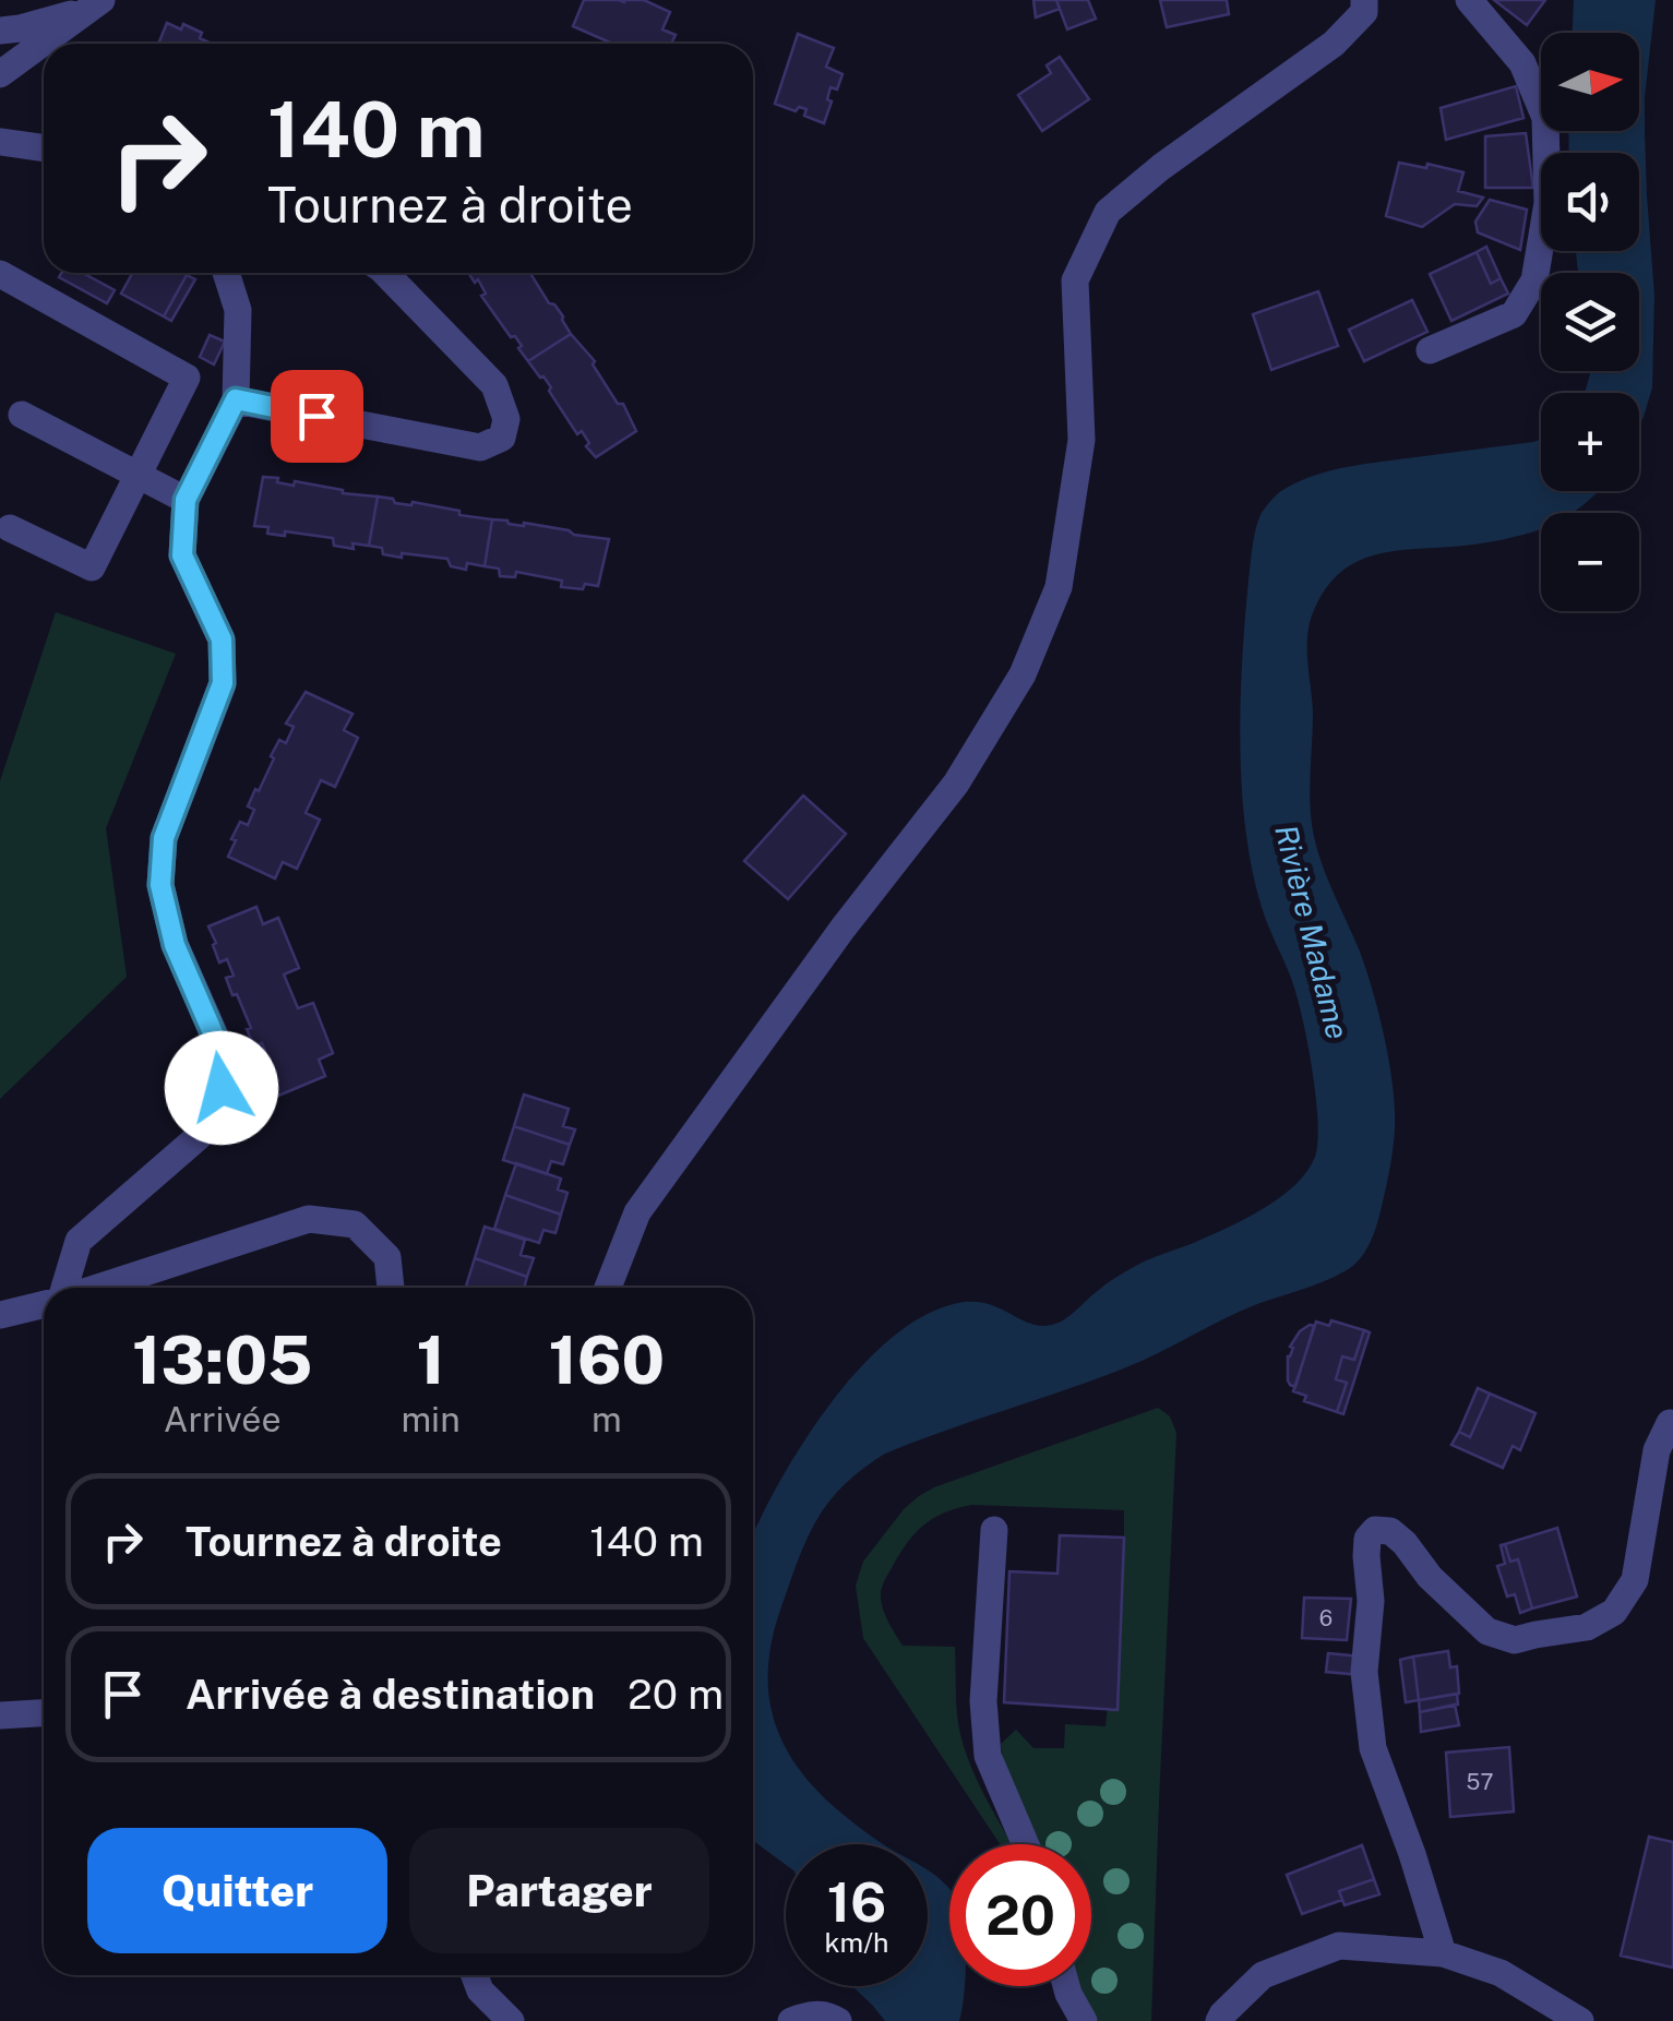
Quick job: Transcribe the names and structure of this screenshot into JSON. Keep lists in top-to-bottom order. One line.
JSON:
{"water":["Rivière Madame"],"house_numbers":["6","57"],"north":"right","page":{"map_buttons":["+","−"],"turn":["140 m","Tournez à droite"],"eta":["13:05","Arrivée","1","min","160","m"],"list":[{"name":"Tournez à droite","value":"140 m"},{"name":"Arrivée à destination","value":"20 m"}],"buttons":["Quitter","Partager"],"speed":"16 km/h","limit":"20"}}
